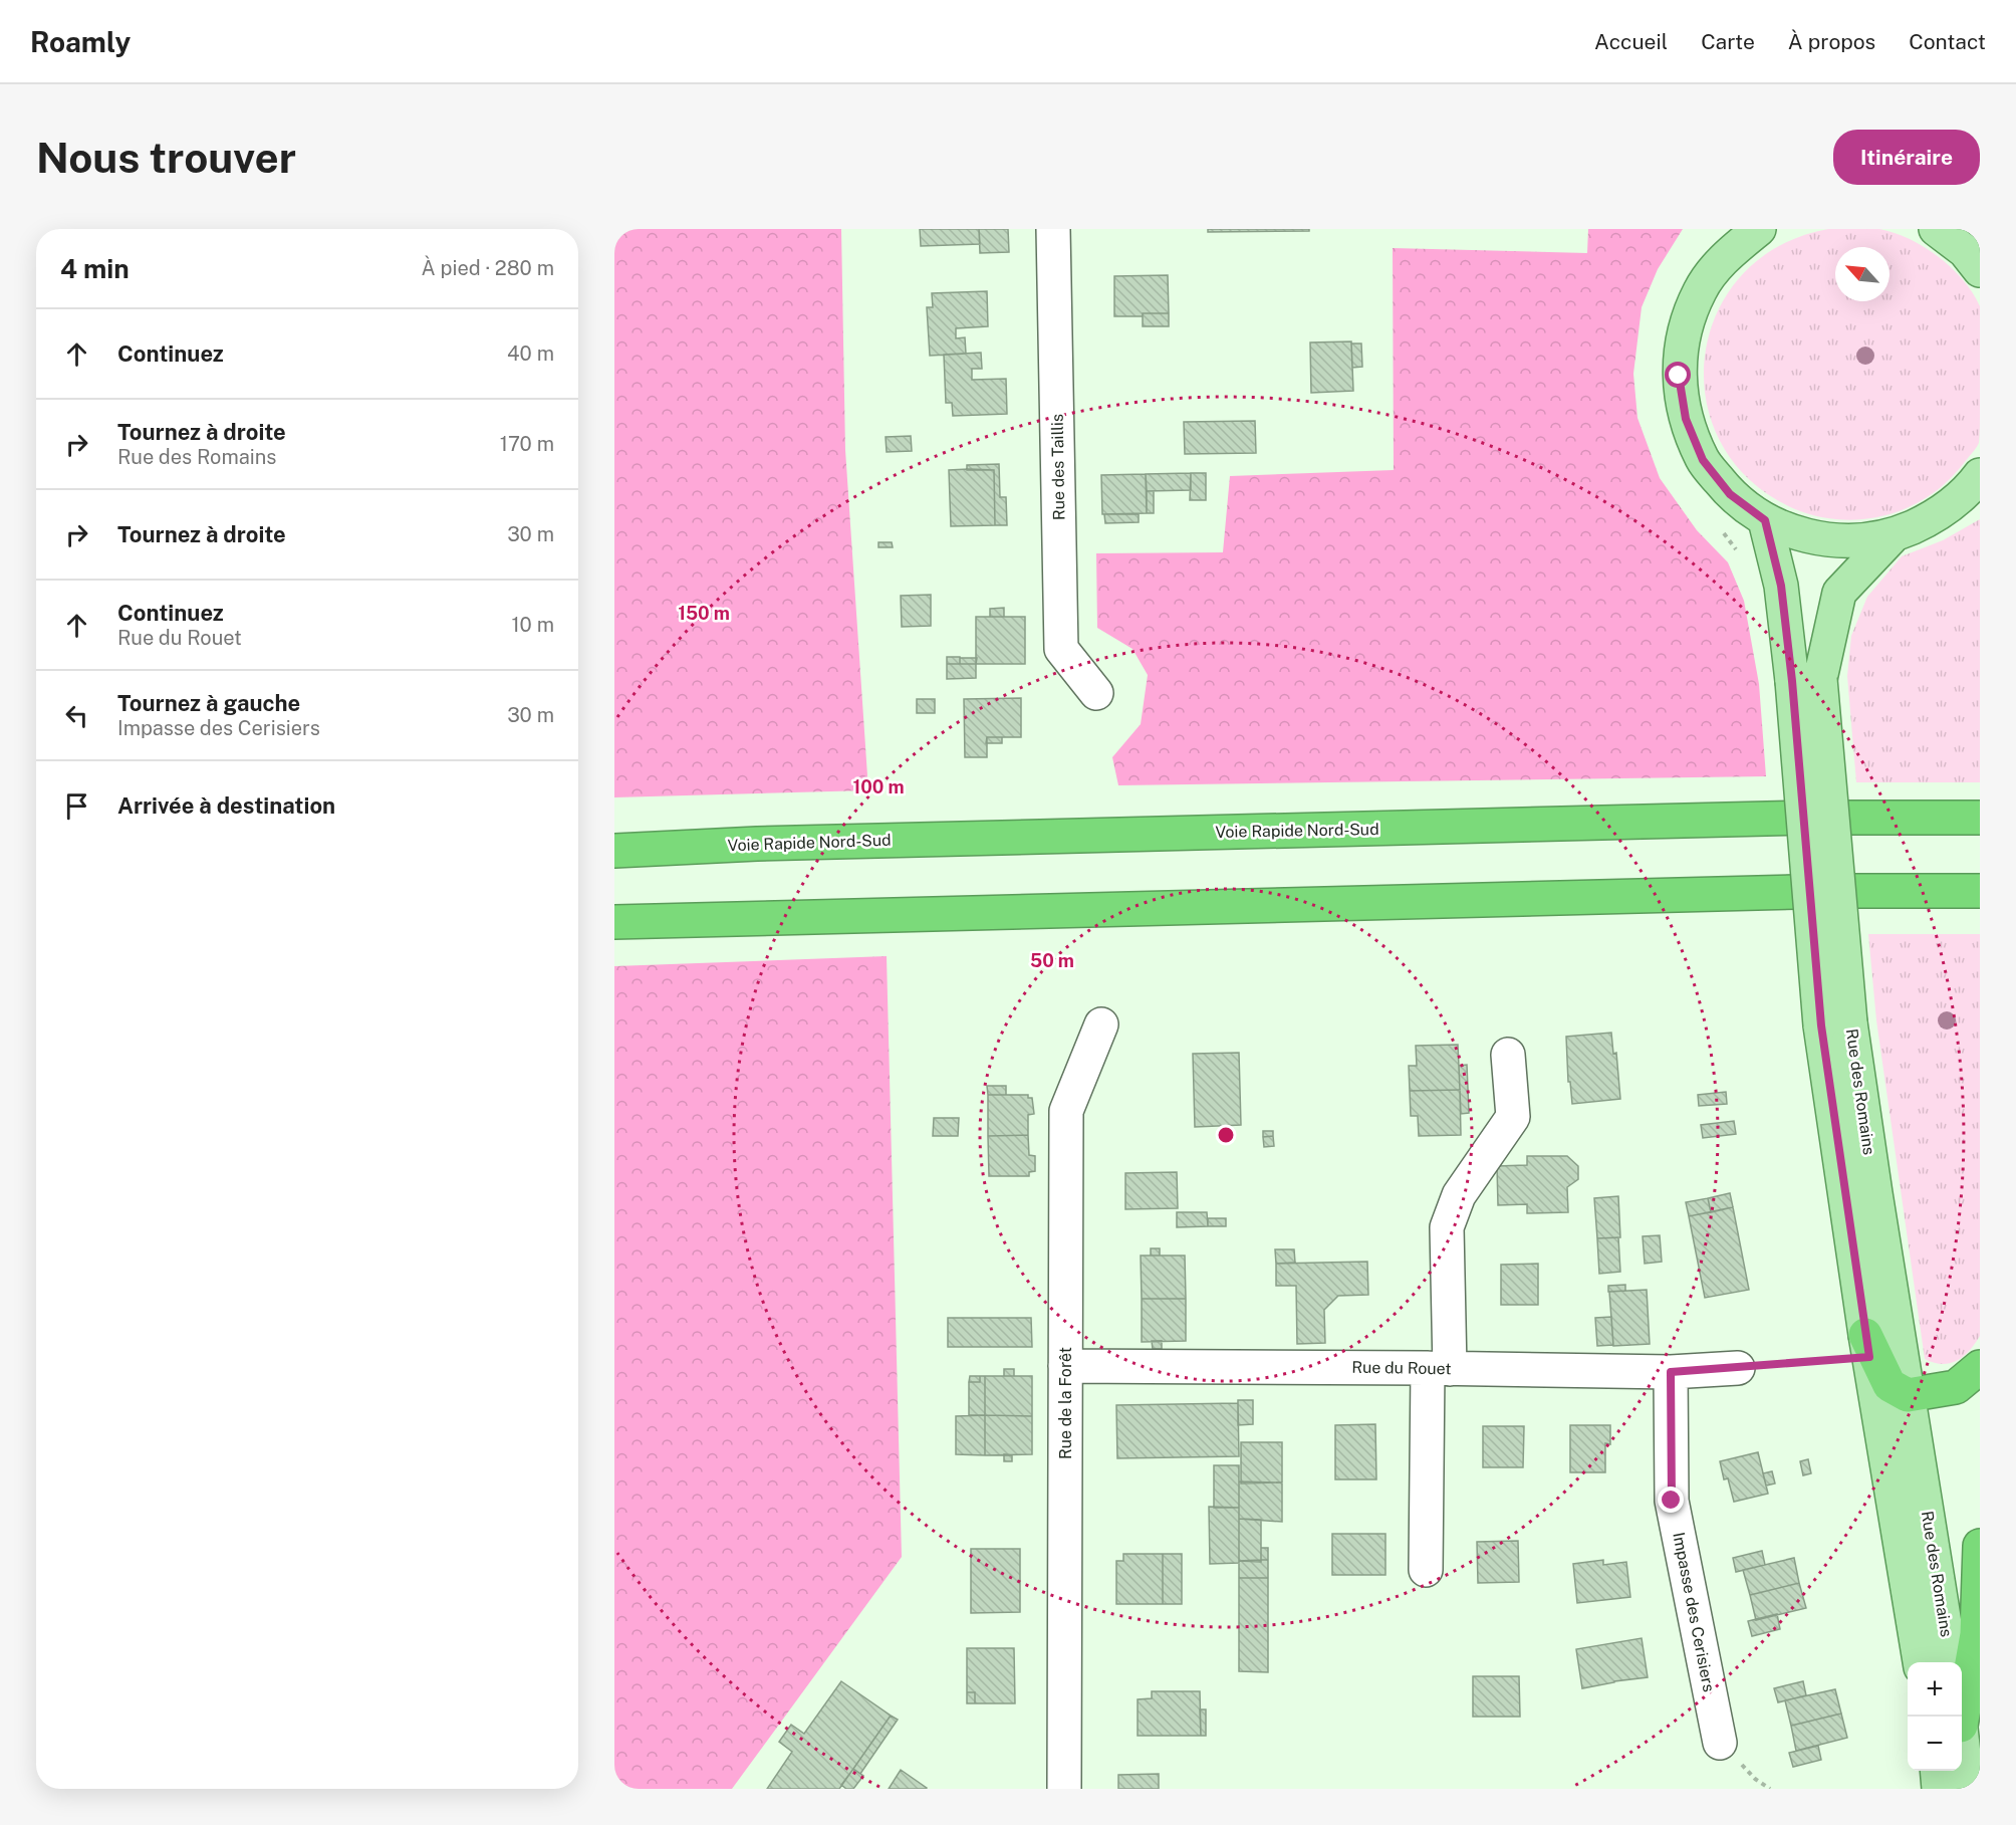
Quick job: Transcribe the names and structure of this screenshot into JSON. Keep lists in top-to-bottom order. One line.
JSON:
{"streets":{"highway":["Voie Rapide Nord-Sud"],"main road":["Rue des Romains"],"street":["Rue des Taillis","Rue du Rouet","Rue de la Forêt","Impasse des Cerisiers"]},"crossings":[["Rue du Rouet","Rue de la Forêt"],["Rue du Rouet","Impasse des Cerisiers"]],"north":"top left","page":{"header":"Roamly","nav":["Accueil","Carte","À propos","Contact"],"buttons":"Itinéraire","title":"Nous trouver","heading":["4 min","À pied · 280 m"],"list":[["Continuez","40 m"],["Tournez à droite","Rue des Romains","170 m"],["Tournez à droite","30 m"],["Continuez","Rue du Rouet","10 m"],["Tournez à gauche","Impasse des Cerisiers","30 m"],"Arrivée à destination"],"map_buttons":["+","−"]},"rings":["150 m","100 m","50 m"]}
